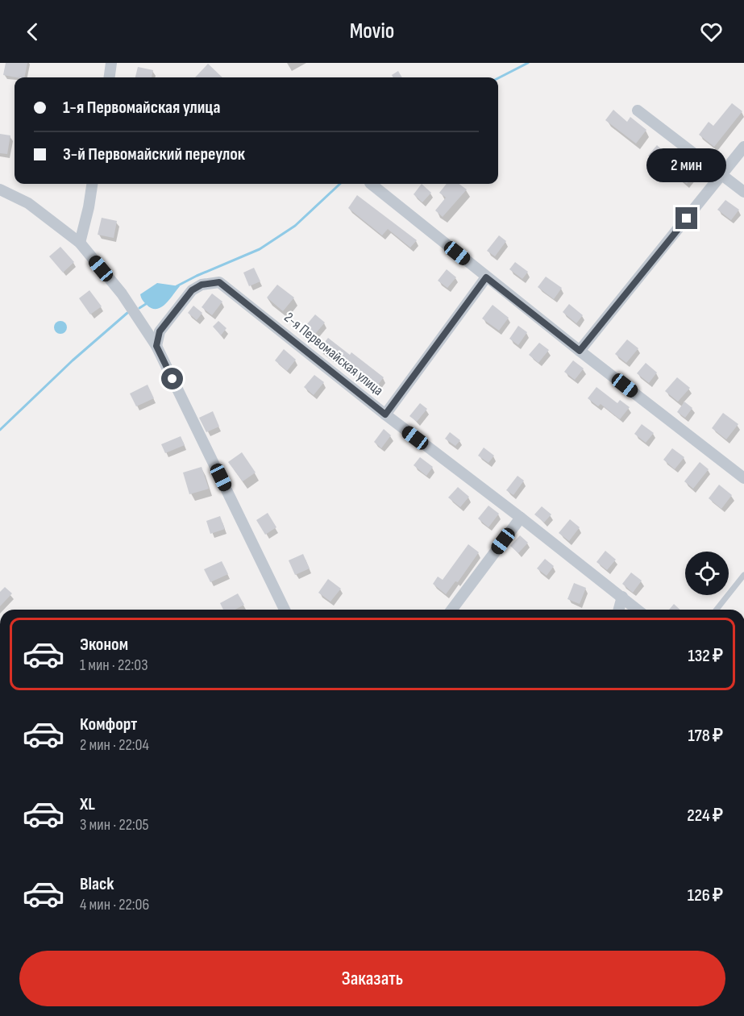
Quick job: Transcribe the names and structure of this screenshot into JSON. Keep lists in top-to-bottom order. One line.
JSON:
{"streets":{"street":["2-я Первомайская улица"]},"page":{"header":"Movio","banner":["1-я Первомайская улица","3-й Первомайский переулок"],"bubble":"2 мин","list":[{"name":"Эконом","note":"1 мин · 22:03","value":"132 ₽"},{"name":"Комфорт","note":"2 мин · 22:04","value":"178 ₽"},{"name":"XL","note":"3 мин · 22:05","value":"224 ₽"},{"name":"Black","note":"4 мин · 22:06","value":"126 ₽"}],"buttons":"Заказать"}}
